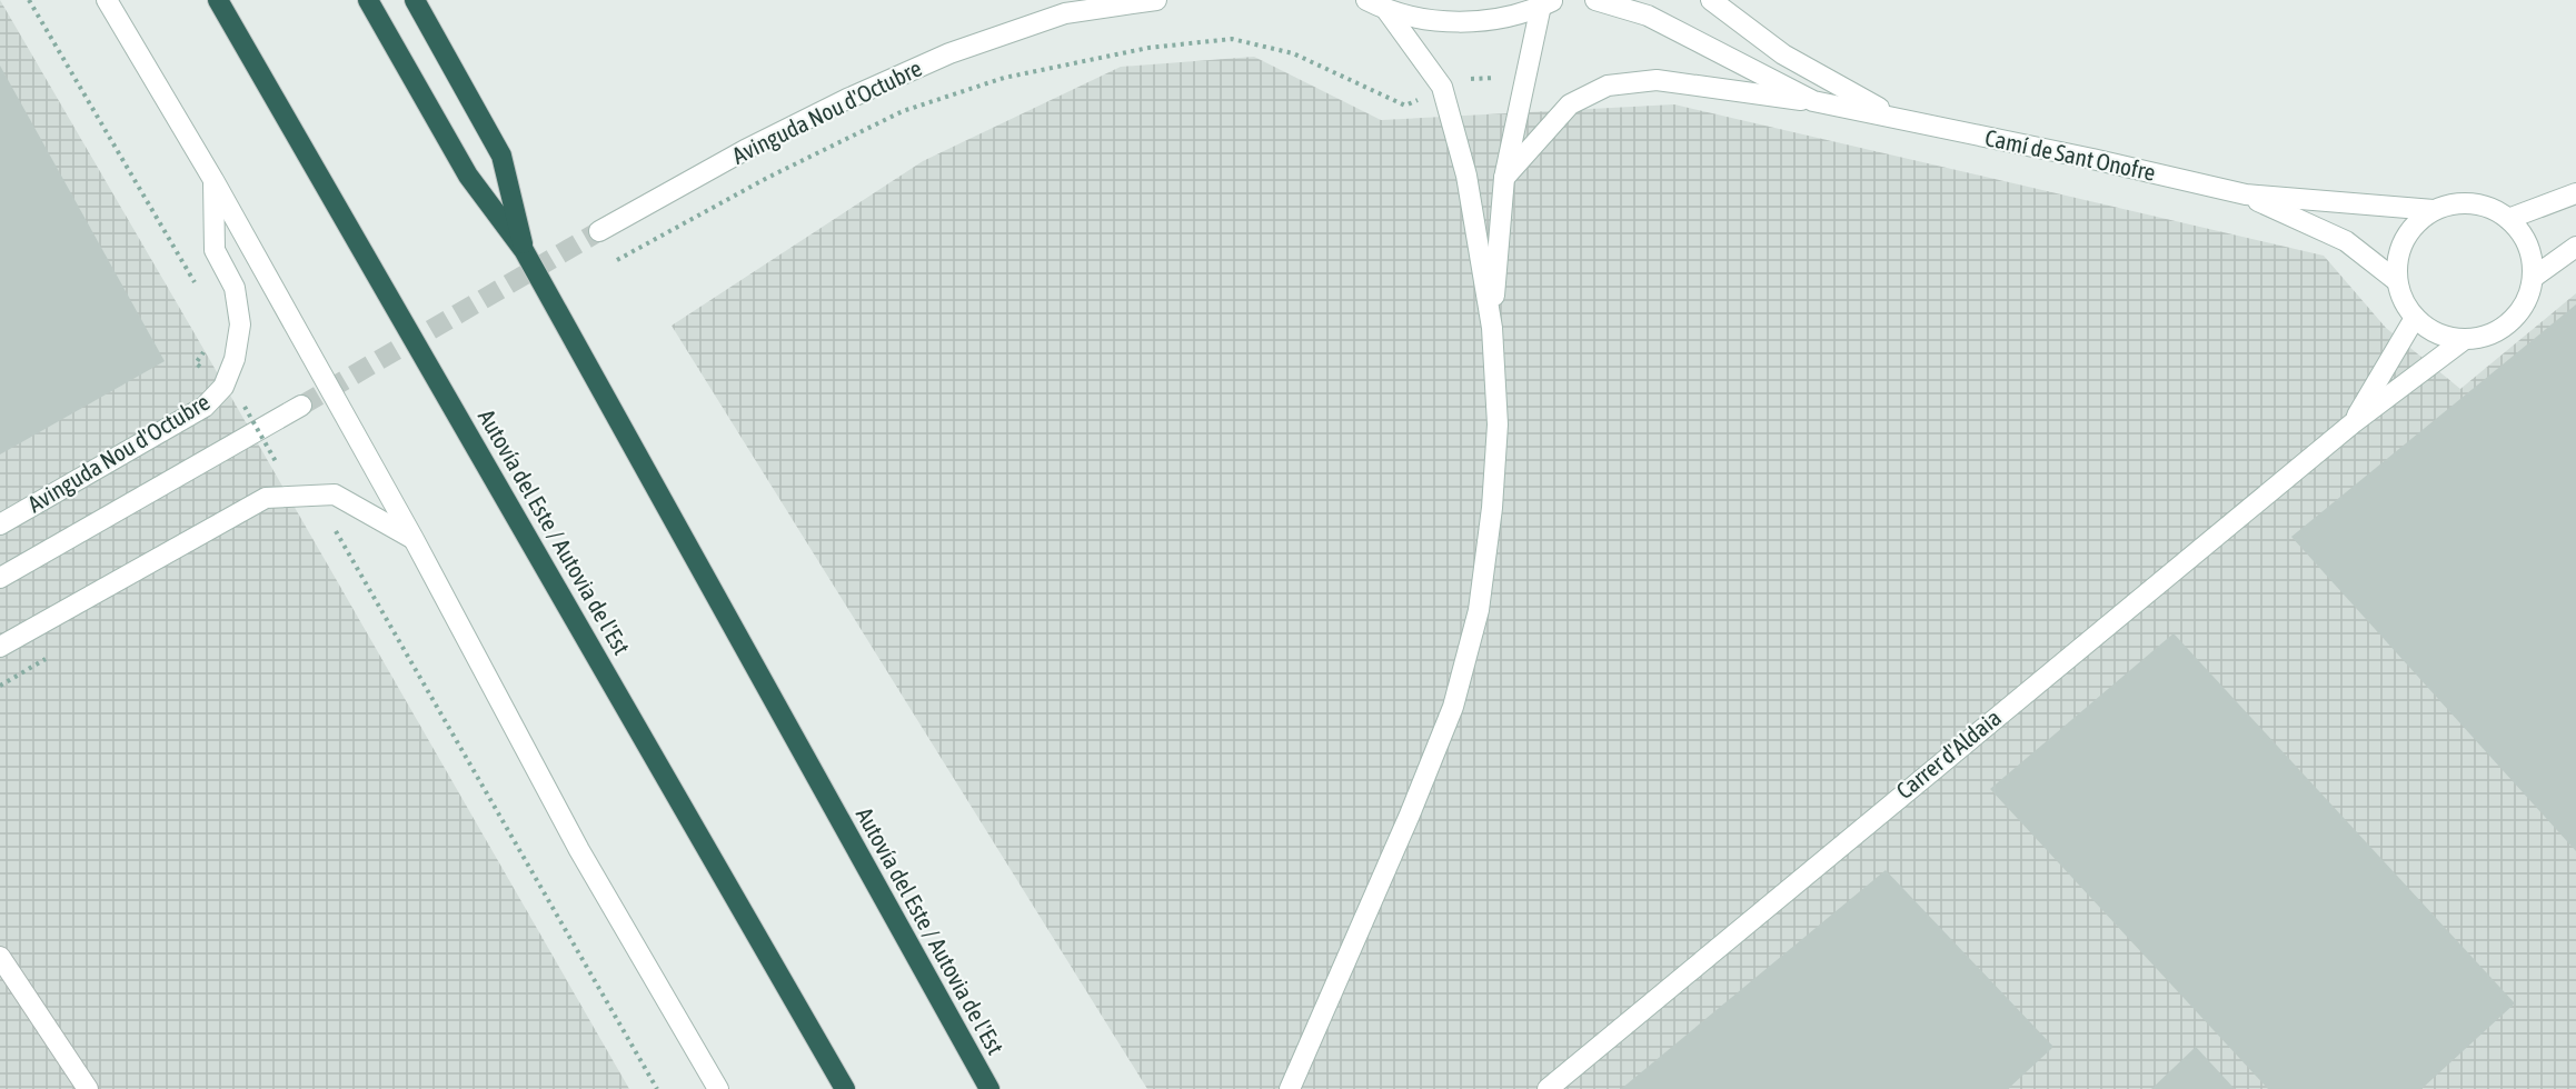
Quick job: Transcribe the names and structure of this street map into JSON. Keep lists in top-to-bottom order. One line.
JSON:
{"streets":{"highway":["Autovía del Este / Autovia de l'Est"],"street":["Avinguda Nou d'Octubre","Camí de Sant Onofre","Carrer d'Aldaia"]},"crossings":[["Camí de Sant Onofre","Carrer d'Aldaia"]]}
